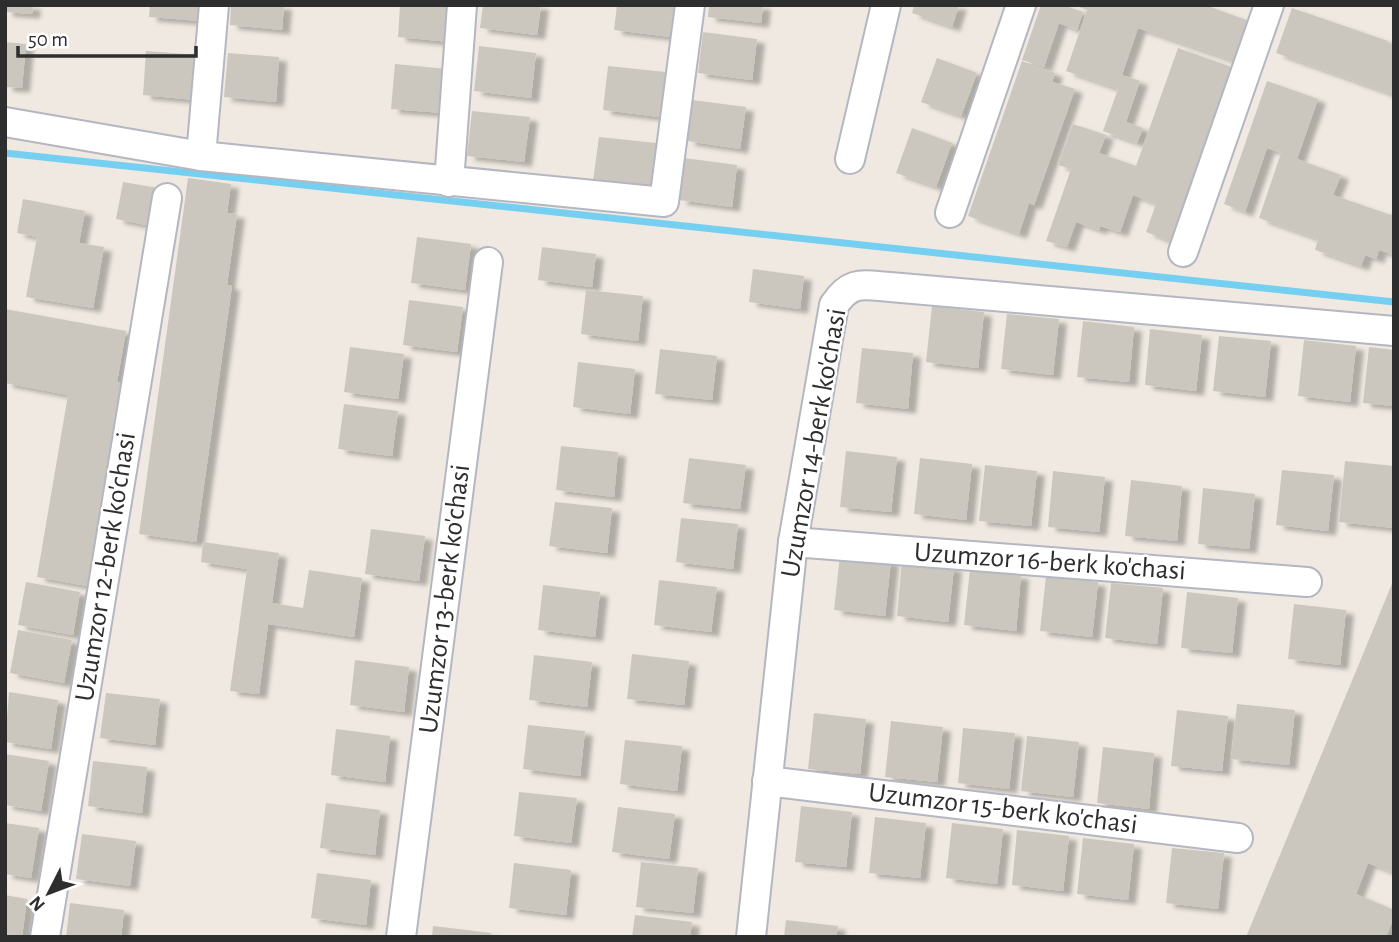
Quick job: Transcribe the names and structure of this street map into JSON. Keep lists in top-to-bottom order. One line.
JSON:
{"streets":{"street":["Uzumzor 14-berk ko'chasi","Uzumzor 16-berk ko'chasi","Uzumzor 12-berk ko'chasi","Uzumzor 13-berk ko'chasi","Uzumzor 15-berk ko'chasi"]},"crossings":[["Uzumzor 14-berk ko'chasi","Uzumzor 16-berk ko'chasi"],["Uzumzor 14-berk ko'chasi","Uzumzor 15-berk ko'chasi"]],"scale_bar":"50 m","north":"bottom left"}
